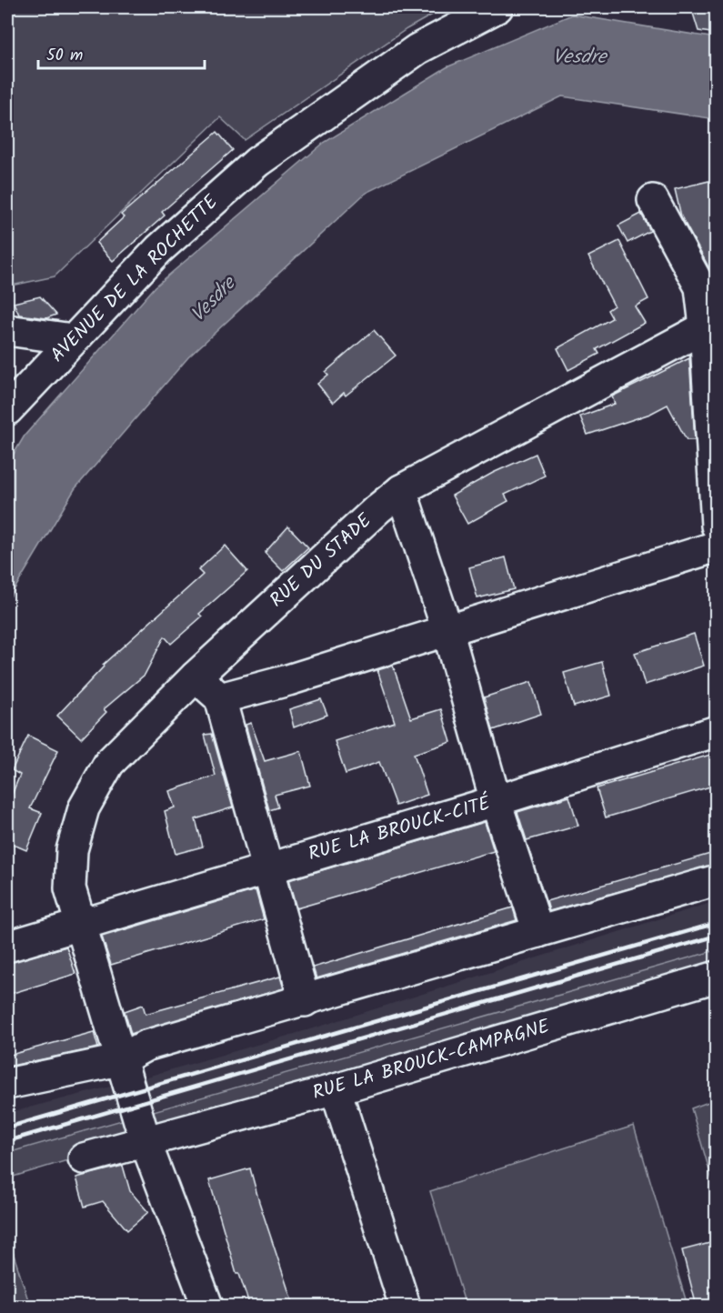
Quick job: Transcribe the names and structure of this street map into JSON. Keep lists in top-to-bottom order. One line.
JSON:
{"streets":{"street":["AVENUE DE LA ROCHETTE","RUE DU STADE","RUE LA BROUCK-CITÉ","RUE LA BROUCK-CAMPAGNE"]},"crossings":[["RUE DU STADE","RUE LA BROUCK-CITÉ"]],"water":["Vesdre"],"scale_bar":"50 m"}
